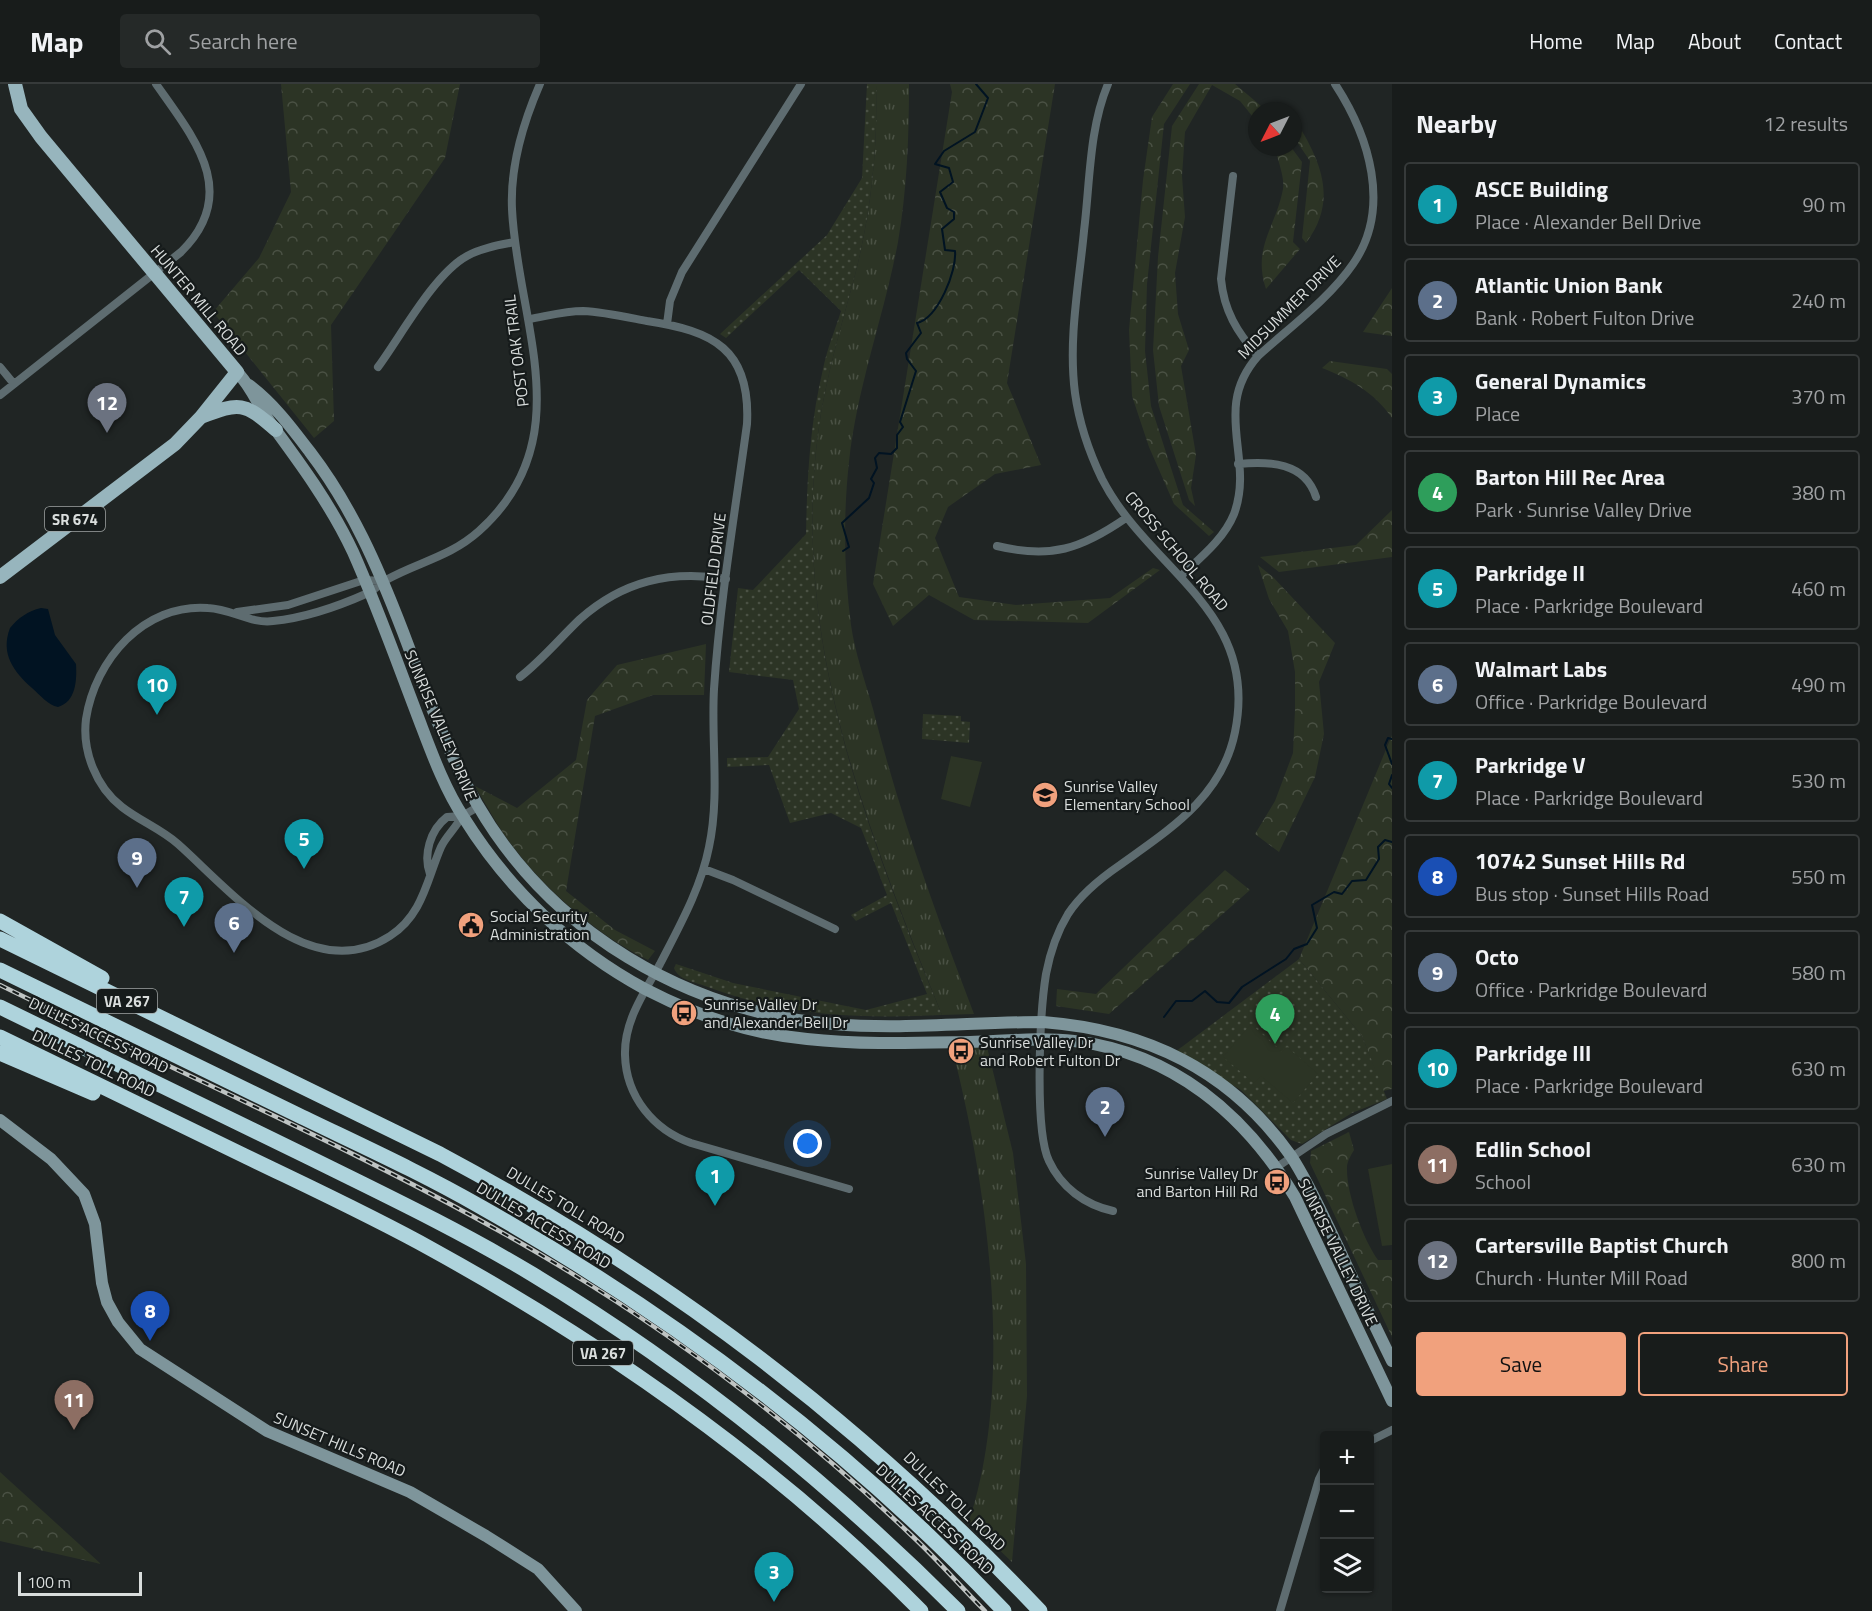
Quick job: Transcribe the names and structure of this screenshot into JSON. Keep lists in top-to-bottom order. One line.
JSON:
{"streets":{"highway":["VA 267","DULLES ACCESS ROAD","DULLES TOLL ROAD"],"main road":["HUNTER MILL ROAD","SR 674","SUNRISE VALLEY DRIVE","SUNSET HILLS ROAD"],"street":["MIDSUMMER DRIVE","POST OAK TRAIL","CROSS SCHOOL ROAD","OLDFIELD DRIVE"]},"crossings":[["HUNTER MILL ROAD","SUNRISE VALLEY DRIVE"],["MIDSUMMER DRIVE","CROSS SCHOOL ROAD"],["POST OAK TRAIL","OLDFIELD DRIVE"],["POST OAK TRAIL","SUNRISE VALLEY DRIVE"],["CROSS SCHOOL ROAD","SUNRISE VALLEY DRIVE"],["OLDFIELD DRIVE","SUNRISE VALLEY DRIVE"]],"places":{"school or university":["Sunrise Valley Elementary School"],"public building":["Social Security Administration"],"bus stop":["Sunrise Valley Dr and Alexander Bell Dr","Sunrise Valley Dr and Robert Fulton Dr","Sunrise Valley Dr and Barton Hill Rd"]},"scale_bar":"100 m","north":"bottom left","page":{"header":"Map","search":"Search here","nav":["Home","Map","About","Contact"],"heading":["Nearby","12 results"],"list":[{"mark":"1","name":"ASCE Building","note":"Place · Alexander Bell Drive","value":"90 m"},{"mark":"2","name":"Atlantic Union Bank","note":"Bank · Robert Fulton Drive","value":"240 m"},{"mark":"3","name":"General Dynamics","note":"Place","value":"370 m"},{"mark":"4","name":"Barton Hill Rec Area","note":"Park · Sunrise Valley Drive","value":"380 m"},{"mark":"5","name":"Parkridge II","note":"Place · Parkridge Boulevard","value":"460 m"},{"mark":"6","name":"Walmart Labs","note":"Office · Parkridge Boulevard","value":"490 m"},{"mark":"7","name":"Parkridge V","note":"Place · Parkridge Boulevard","value":"530 m"},{"mark":"8","name":"10742 Sunset Hills Rd","note":"Bus stop · Sunset Hills Road","value":"550 m"},{"mark":"9","name":"Octo","note":"Office · Parkridge Boulevard","value":"580 m"},{"mark":"10","name":"Parkridge III","note":"Place · Parkridge Boulevard","value":"630 m"},{"mark":"11","name":"Edlin School","note":"School","value":"630 m"},{"mark":"12","name":"Cartersville Baptist Church","note":"Church · Hunter Mill Road","value":"800 m"}],"pins":["12","10","5","9","7","6","4","2","1","8","11","3"],"buttons":["Save","Share"],"map_buttons":["+","−"],"scale":"100 m"}}
